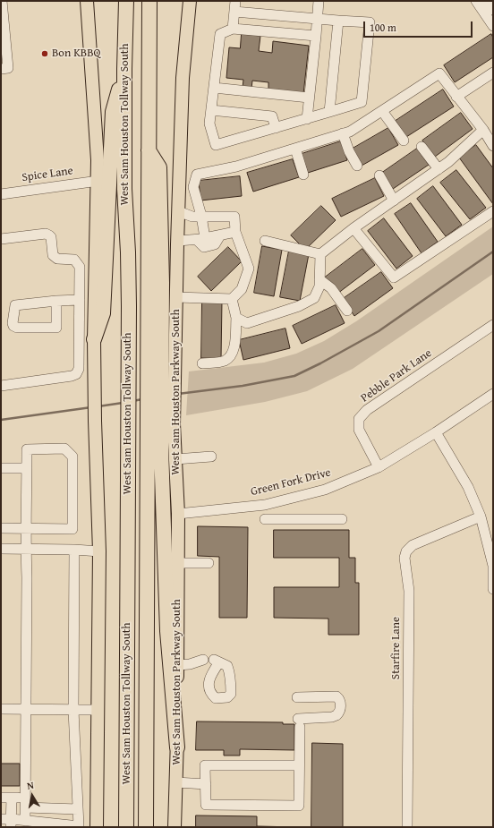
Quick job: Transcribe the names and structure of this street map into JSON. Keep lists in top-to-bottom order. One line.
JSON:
{"streets":{"highway":["West Sam Houston Tollway South"],"main road":["West Sam Houston Parkway South"],"street":["Spice Lane","Pebble Park Lane","Green Fork Drive","Starfire Lane"]},"crossings":[["Pebble Park Lane","Green Fork Drive"],["West Sam Houston Parkway South","Green Fork Drive"]],"places":["Bon KBBQ"],"scale_bar":"100 m","north":"top"}
